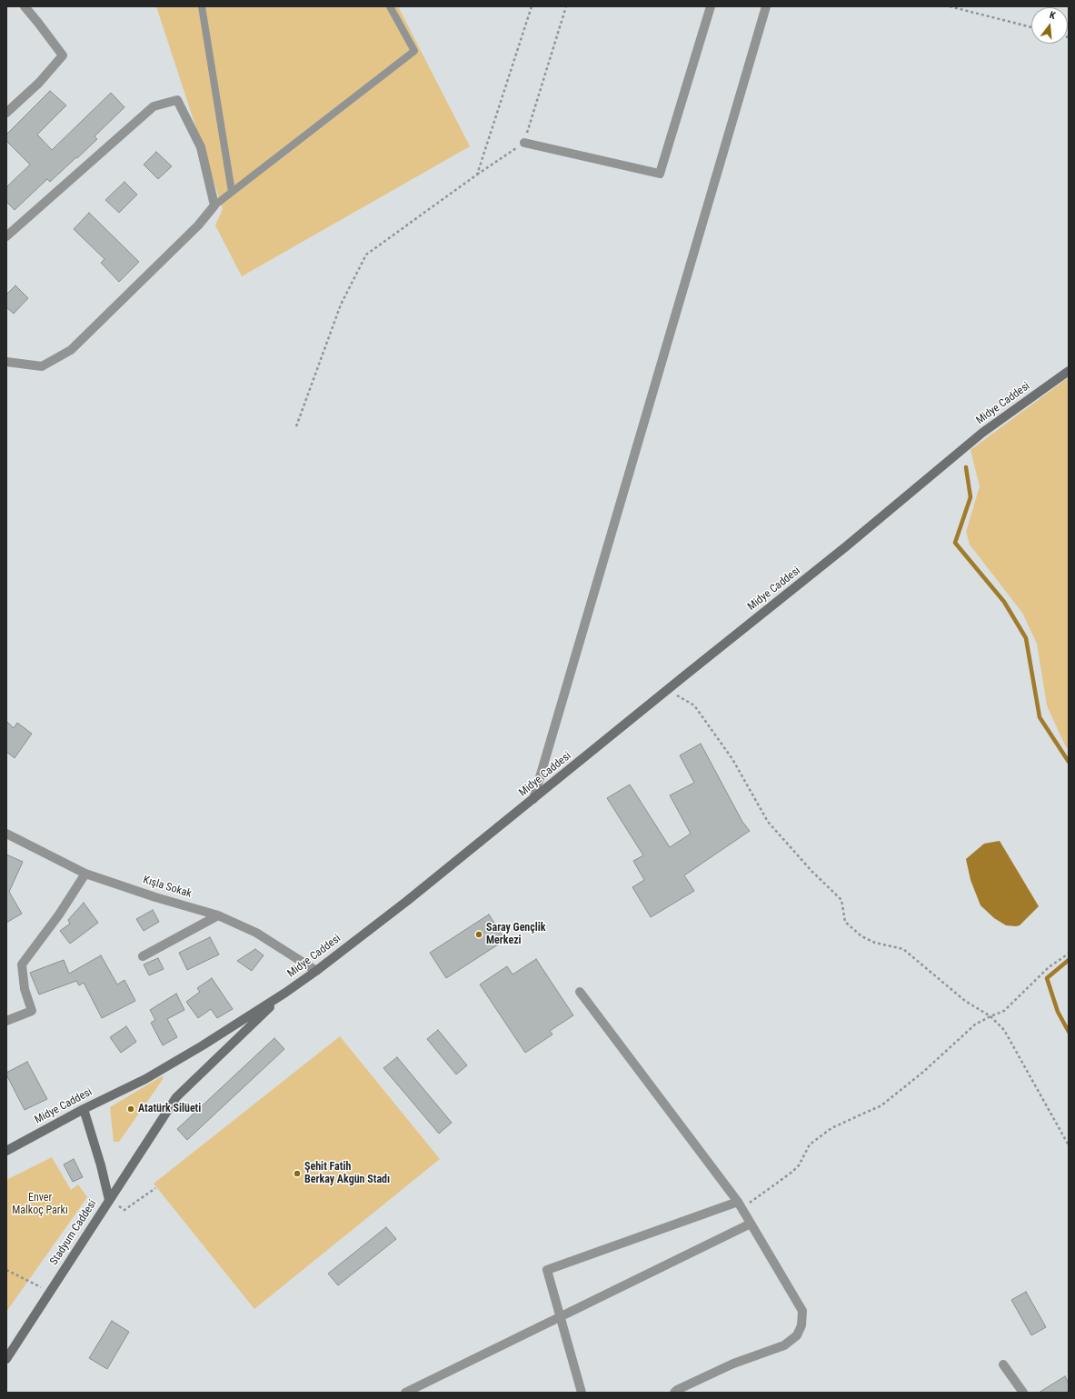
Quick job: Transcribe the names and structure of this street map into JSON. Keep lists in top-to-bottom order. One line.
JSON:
{"streets":{"main road":["Midye Caddesi","Stadyum Caddesi"],"street":["Kışla Sokak"]},"crossings":[["Midye Caddesi","Kışla Sokak"],["Midye Caddesi","Stadyum Caddesi"]],"parks":["Enver Malkoç Parkı"],"places":["Saray Gençlik Merkezi","Atatürk Silüeti","Şehit Fatih Berkay Akgün Stadı"],"north":"top"}
